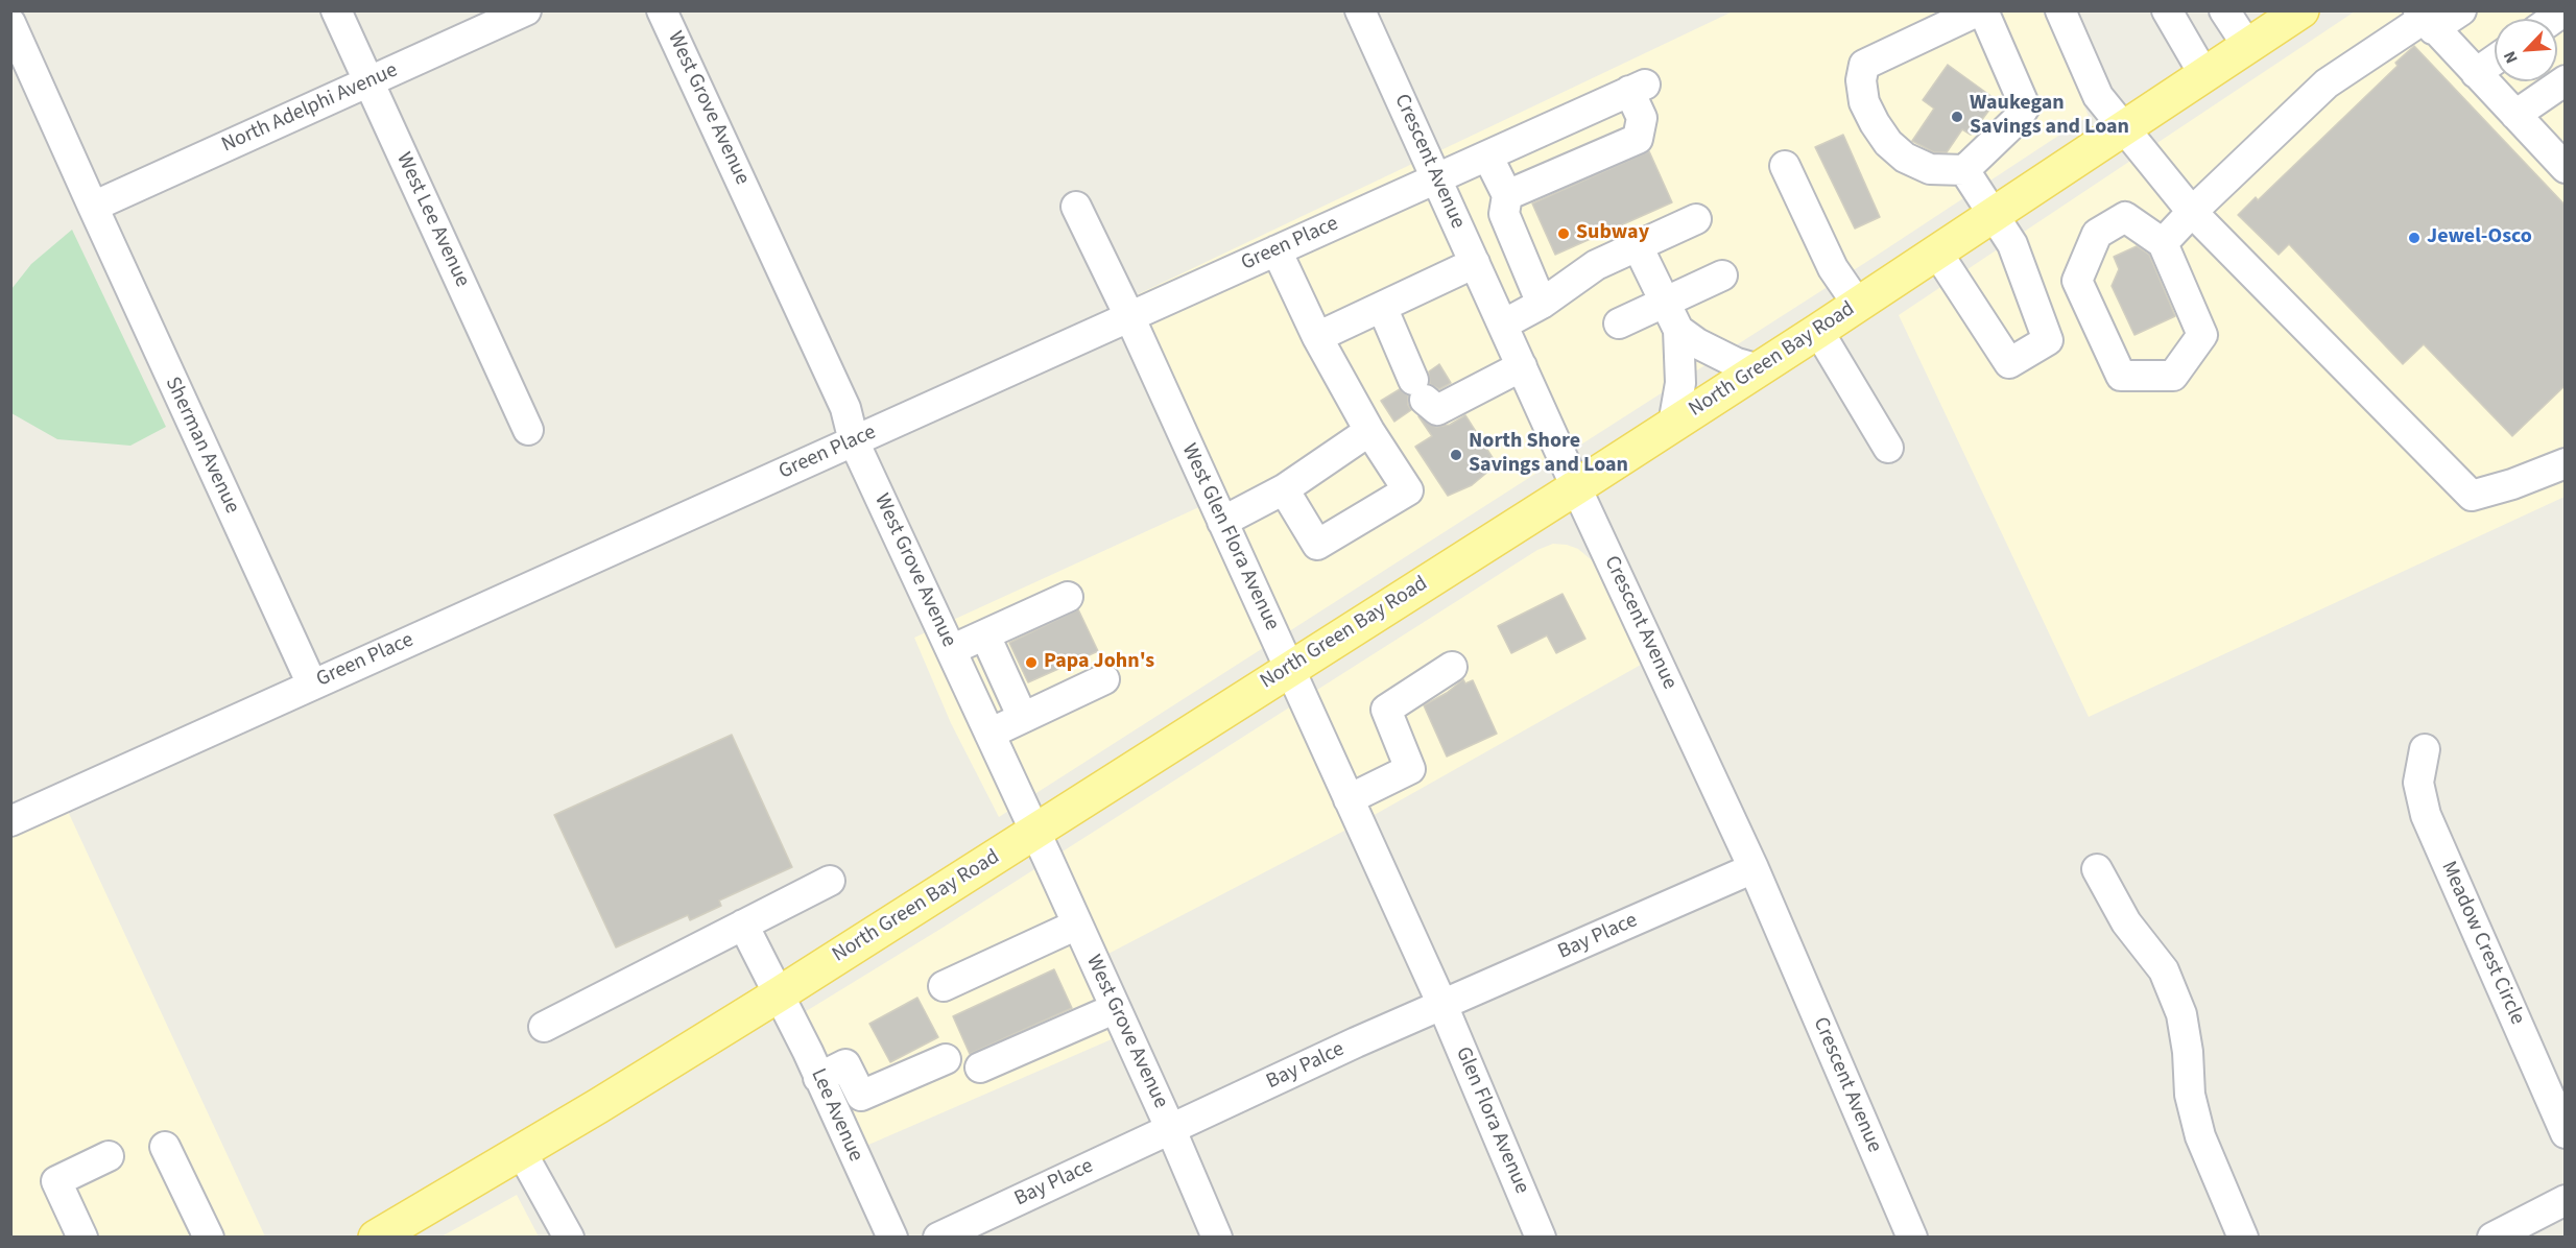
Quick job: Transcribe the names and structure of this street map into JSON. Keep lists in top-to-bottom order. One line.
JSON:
{"streets":{"main road":["North Green Bay Road"],"street":["North Adelphi Avenue","West Grove Avenue","Crescent Avenue","West Lee Avenue","Green Place","Sherman Avenue","West Glen Flora Avenue","Bay Place","Meadow Crest Circle","Bay Palce","Lee Avenue","Glen Flora Avenue"]},"crossings":[["North Adelphi Avenue","West Lee Avenue"],["North Adelphi Avenue","Sherman Avenue"],["West Grove Avenue","Green Place"],["West Grove Avenue","North Green Bay Road"],["West Grove Avenue","Bay Place"],["West Grove Avenue","Bay Palce"],["Crescent Avenue","Green Place"],["Crescent Avenue","North Green Bay Road"],["Crescent Avenue","Bay Place"],["Green Place","Sherman Avenue"],["Green Place","West Glen Flora Avenue"],["North Green Bay Road","West Glen Flora Avenue"],["North Green Bay Road","Lee Avenue"],["West Glen Flora Avenue","Bay Place"],["West Glen Flora Avenue","Bay Palce"],["West Glen Flora Avenue","Glen Flora Avenue"],["Bay Place","Bay Palce"],["Bay Place","Glen Flora Avenue"],["Bay Palce","Glen Flora Avenue"]],"places":["Waukegan Savings and Loan","Subway","Jewel-Osco","North Shore Savings and Loan","Papa John's"],"north":"bottom left"}
